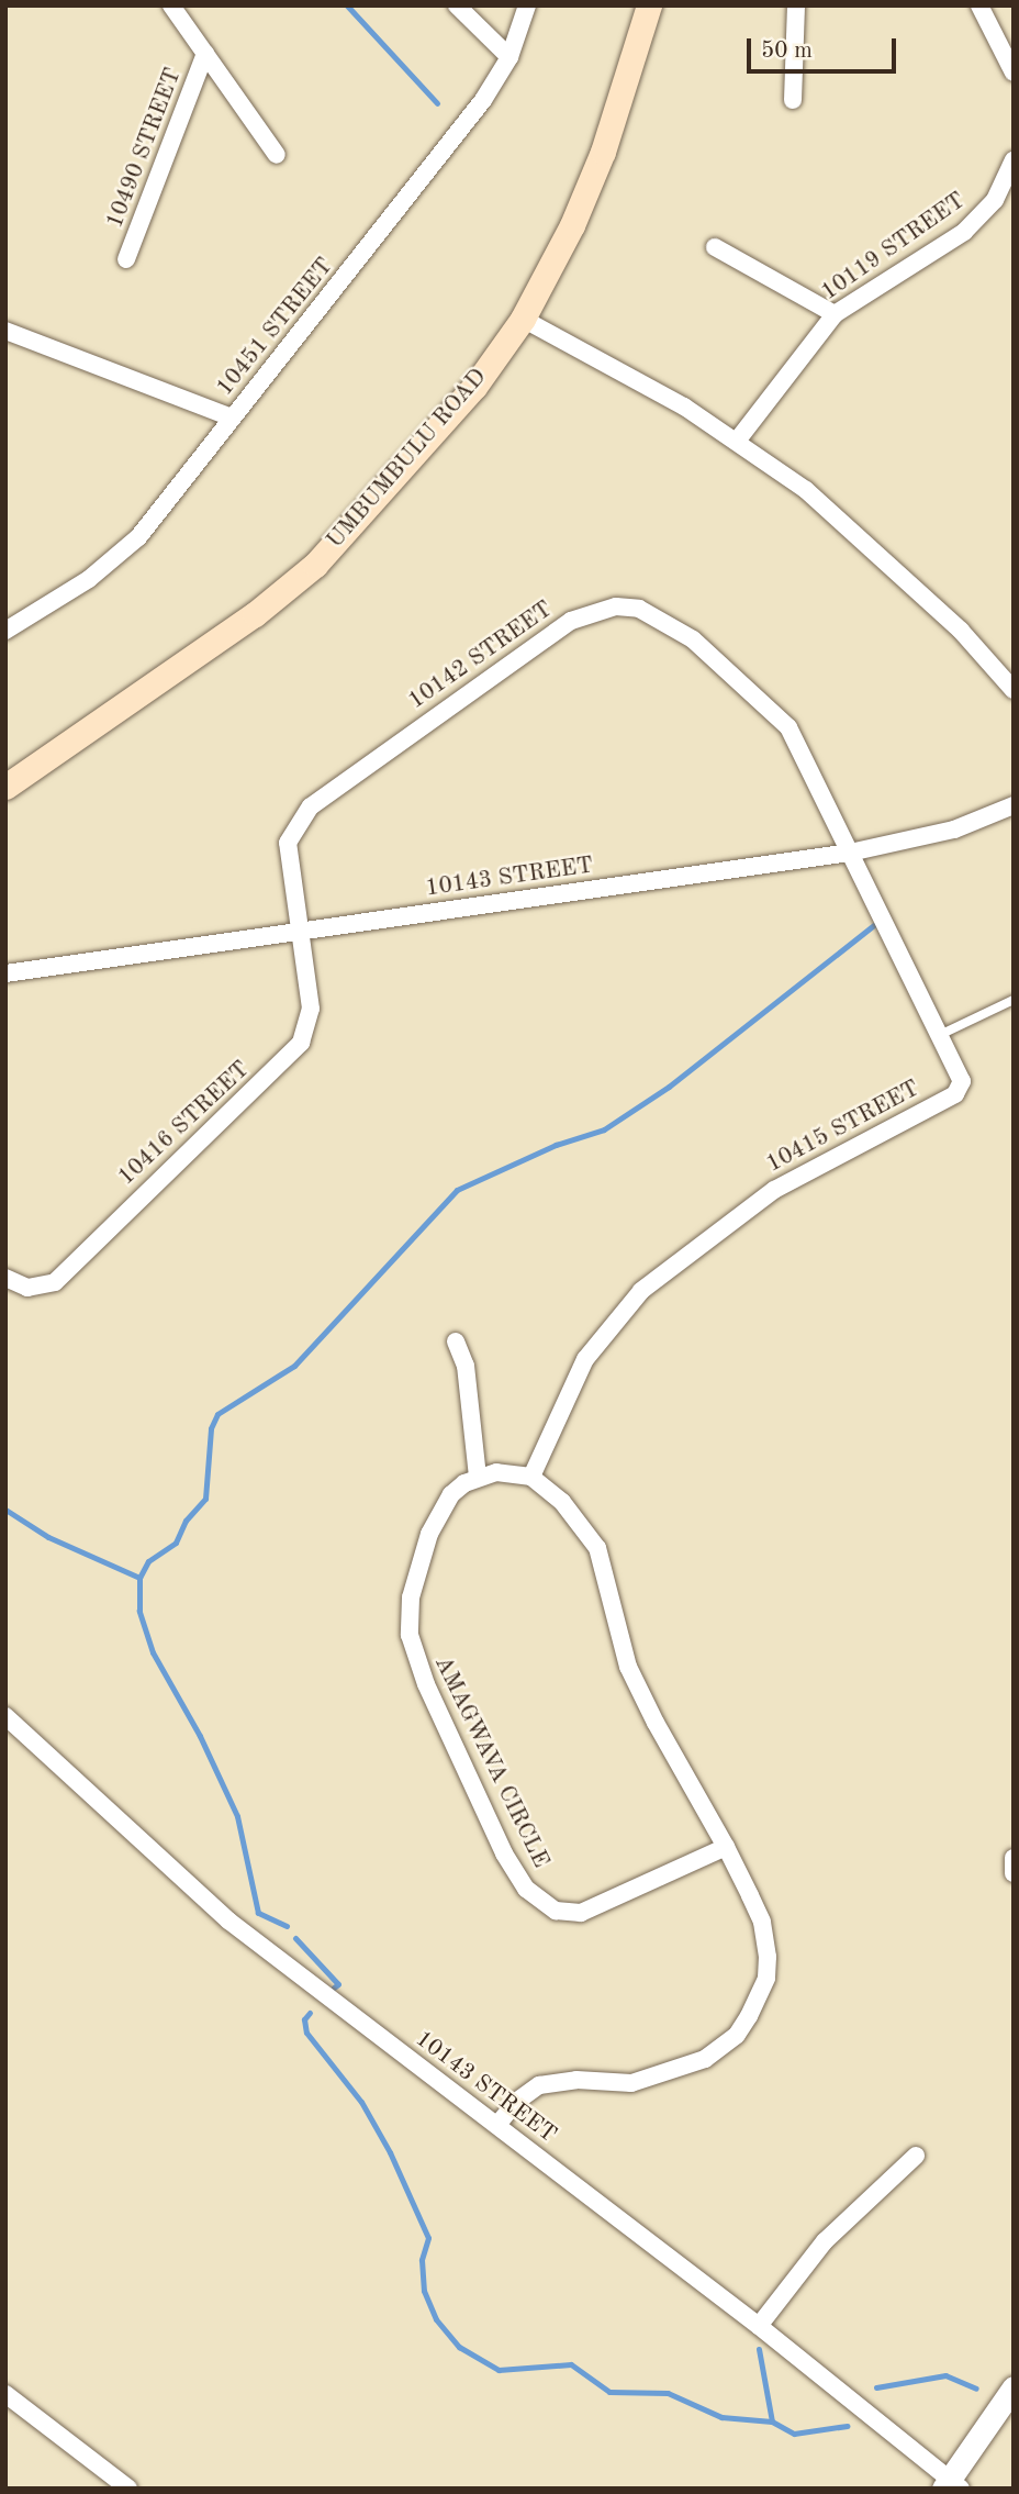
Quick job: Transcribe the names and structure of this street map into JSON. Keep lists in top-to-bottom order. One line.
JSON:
{"streets":{"main road":["UMBUMBULU ROAD"],"street":["10490 STREET","10119 STREET","10451 STREET","10142 STREET","10143 STREET","10416 STREET","10415 STREET","AMAGWAVA CIRCLE"]},"crossings":[["10142 STREET","10143 STREET"],["10142 STREET","10416 STREET"],["10142 STREET","10415 STREET"],["10143 STREET","10416 STREET"],["10143 STREET","10415 STREET"]],"scale_bar":"50 m"}
